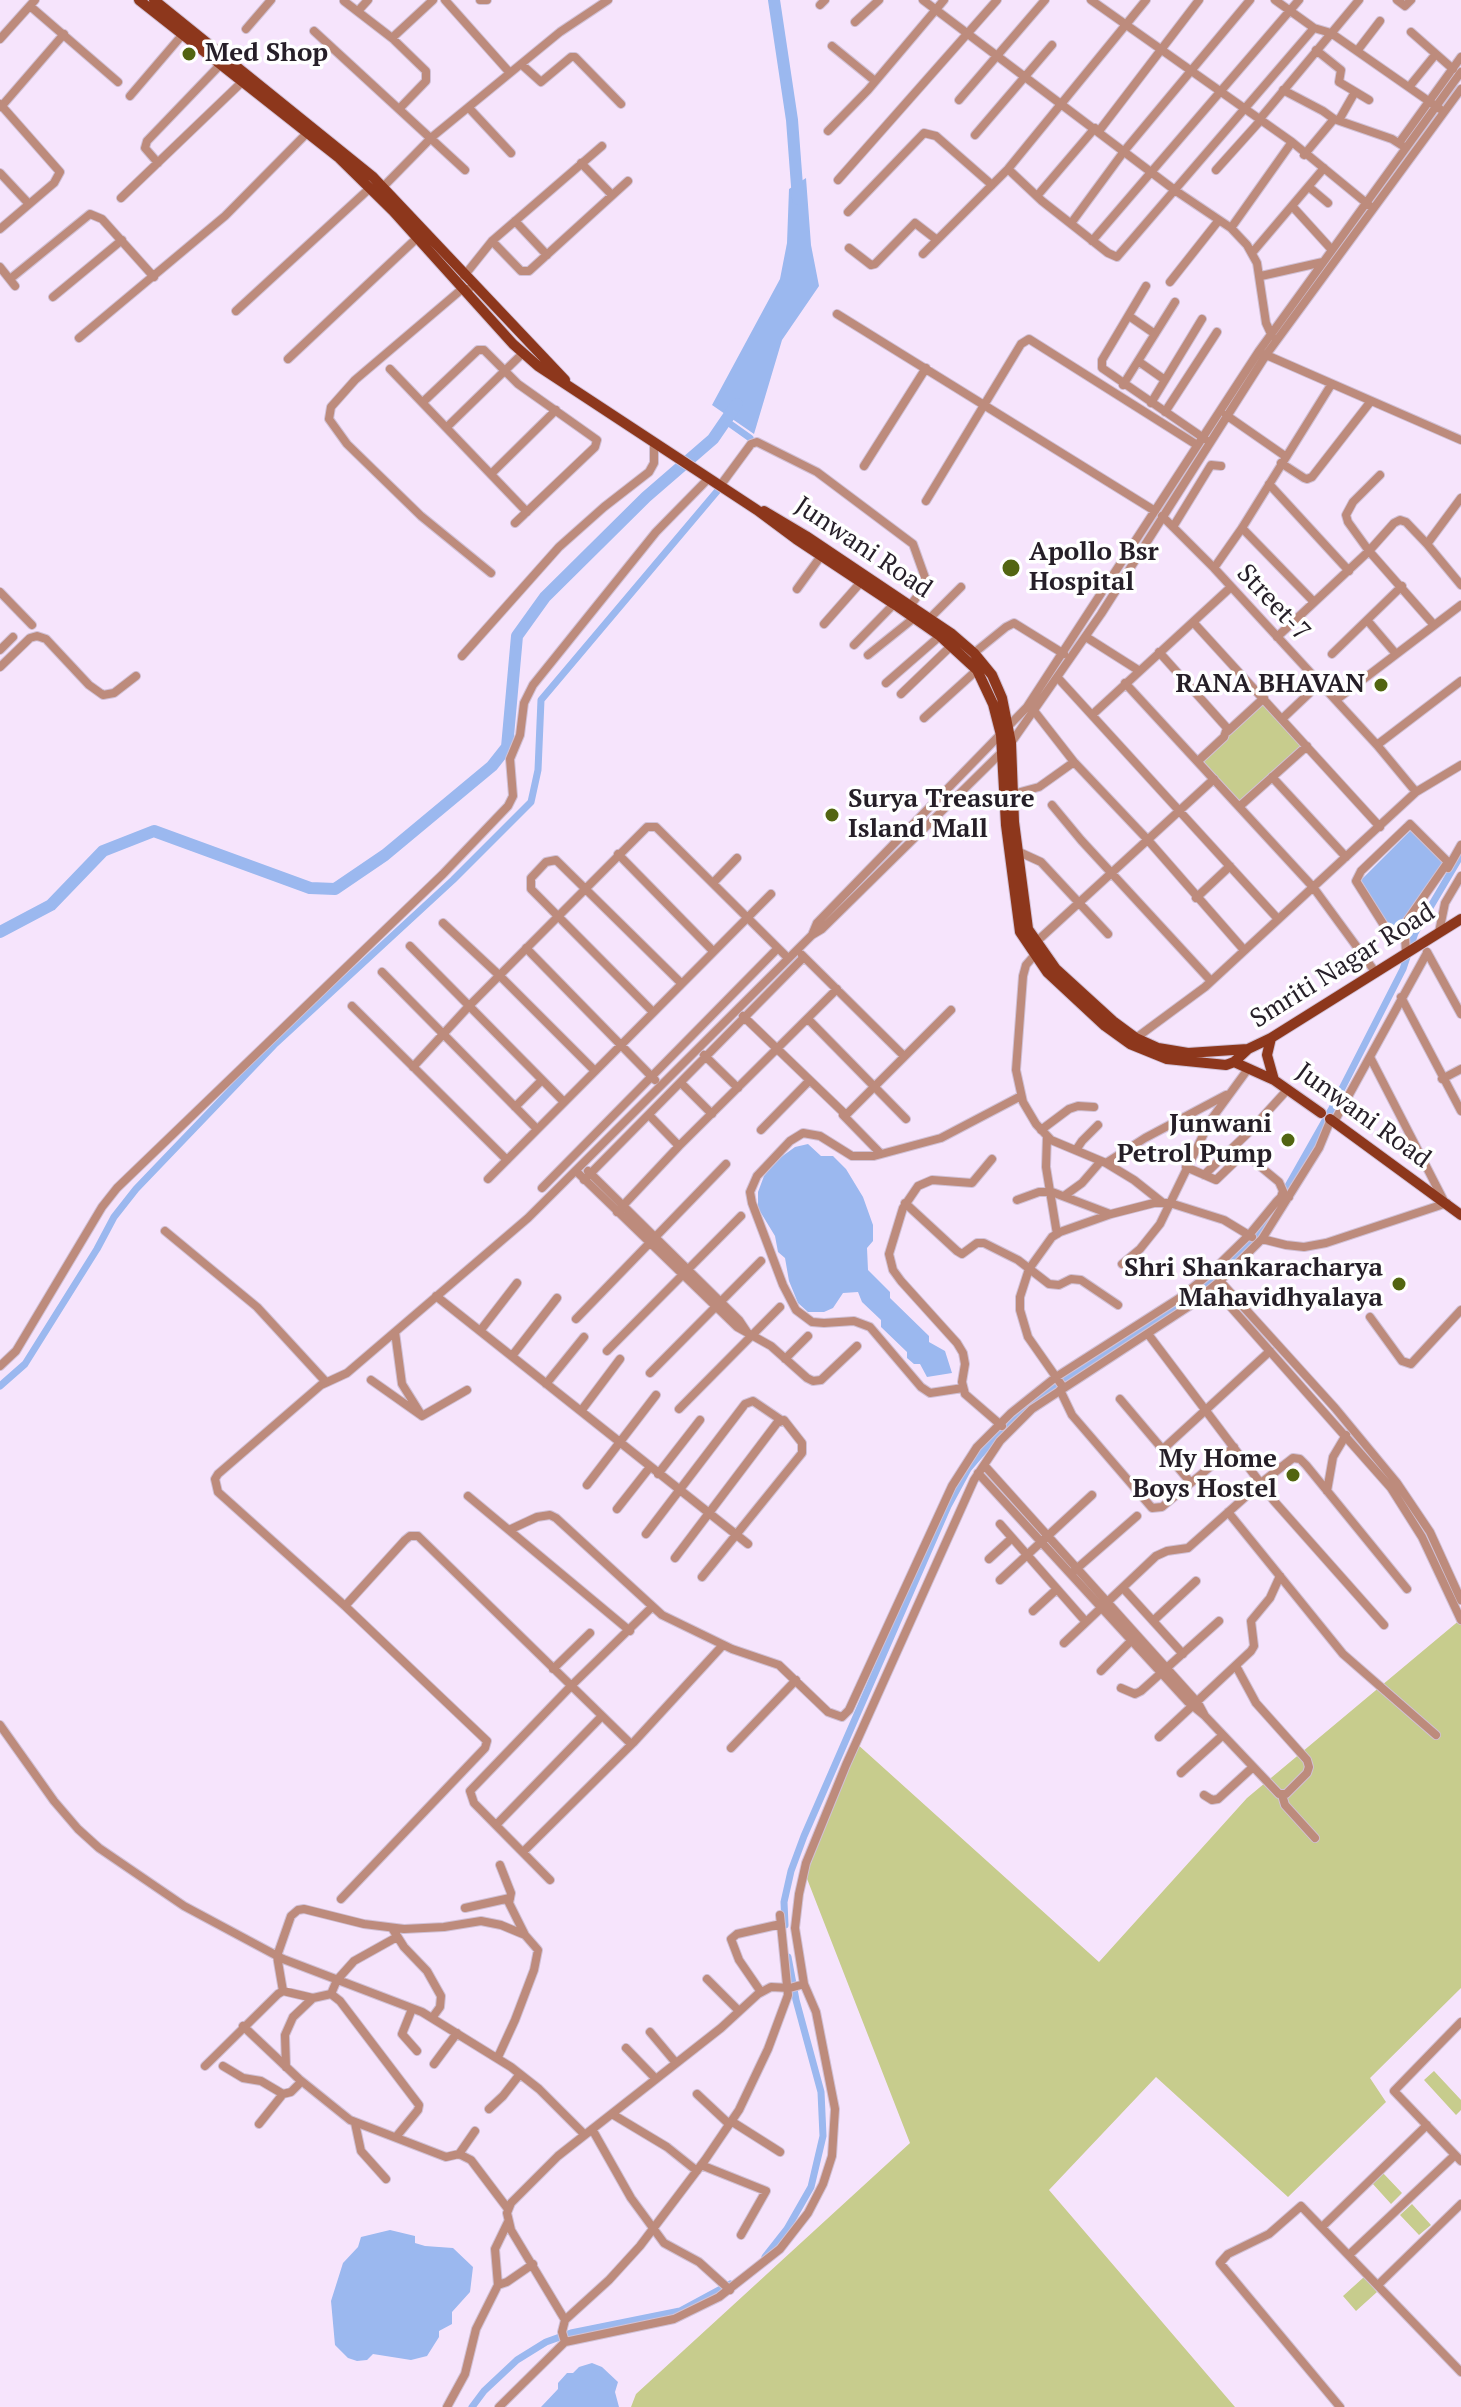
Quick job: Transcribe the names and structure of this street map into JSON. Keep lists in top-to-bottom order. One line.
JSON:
{"streets":{"main road":["Junwani Road","Smriti Nagar Road"],"street":["Street-7"]},"crossings":[["Junwani Road","Smriti Nagar Road"]],"places":["Med Shop","Apollo Bsr Hospital","RANA BHAVAN","Surya Treasure Island Mall","Junwani Petrol Pump","Shri Shankaracharya Mahavidhyalaya","My Home Boys Hostel"]}
